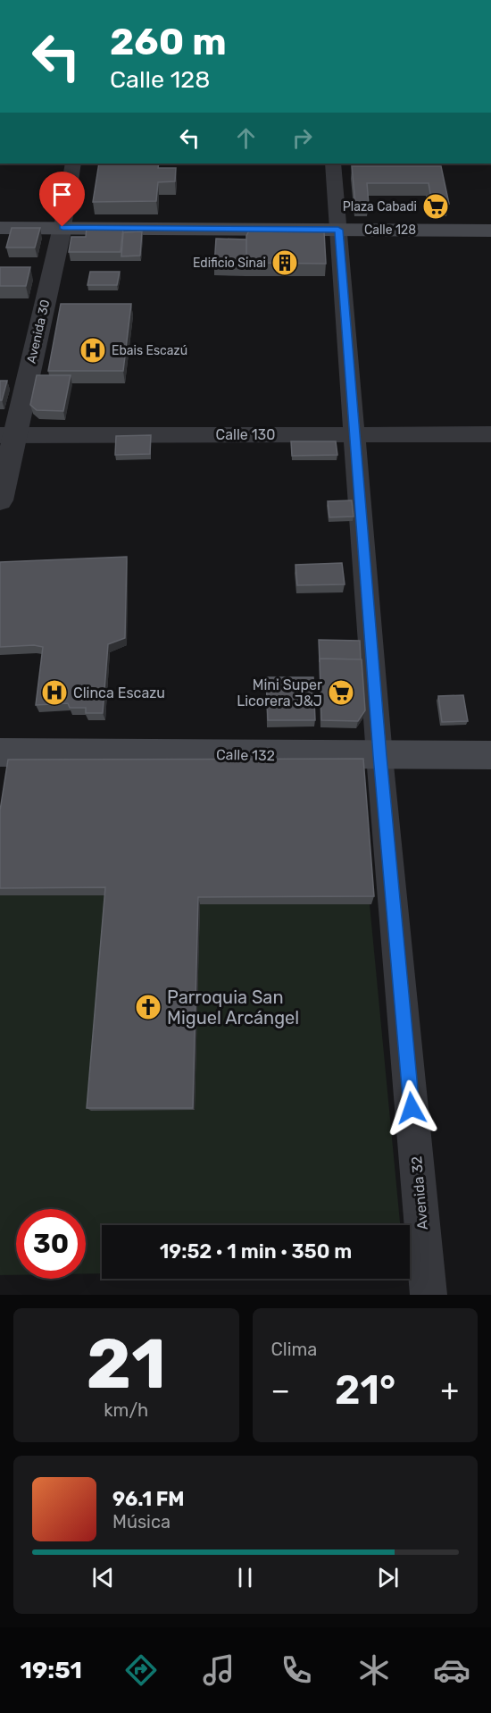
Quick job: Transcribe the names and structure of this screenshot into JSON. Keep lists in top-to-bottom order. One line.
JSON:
{"streets":{"main road":["Calle 128","Calle 132"],"street":["Avenida 30","Calle 130","Avenida 32"]},"crossings":[["Calle 128","Avenida 30"],["Calle 128","Avenida 32"],["Avenida 30","Calle 130"],["Calle 130","Avenida 32"],["Calle 132","Avenida 32"]],"places":{"supermarket":["Plaza Cabadi","Mini Super Licorera J&J"],"building":["Edificio Sinai"],"hospital":["Ebais Escazú","Clinca Escazu"],"church":["Parroquia San Miguel Arcángel"]},"page":{"turn":["260 m","Calle 128"],"limit":"30","trip":"19:52 · 1 min · 350 m","tile":[["21","km/h"],"Clima"],"heat":["−","21°","+"],"song":["96.1 FM","Música"],"tabs":"19:51"}}
